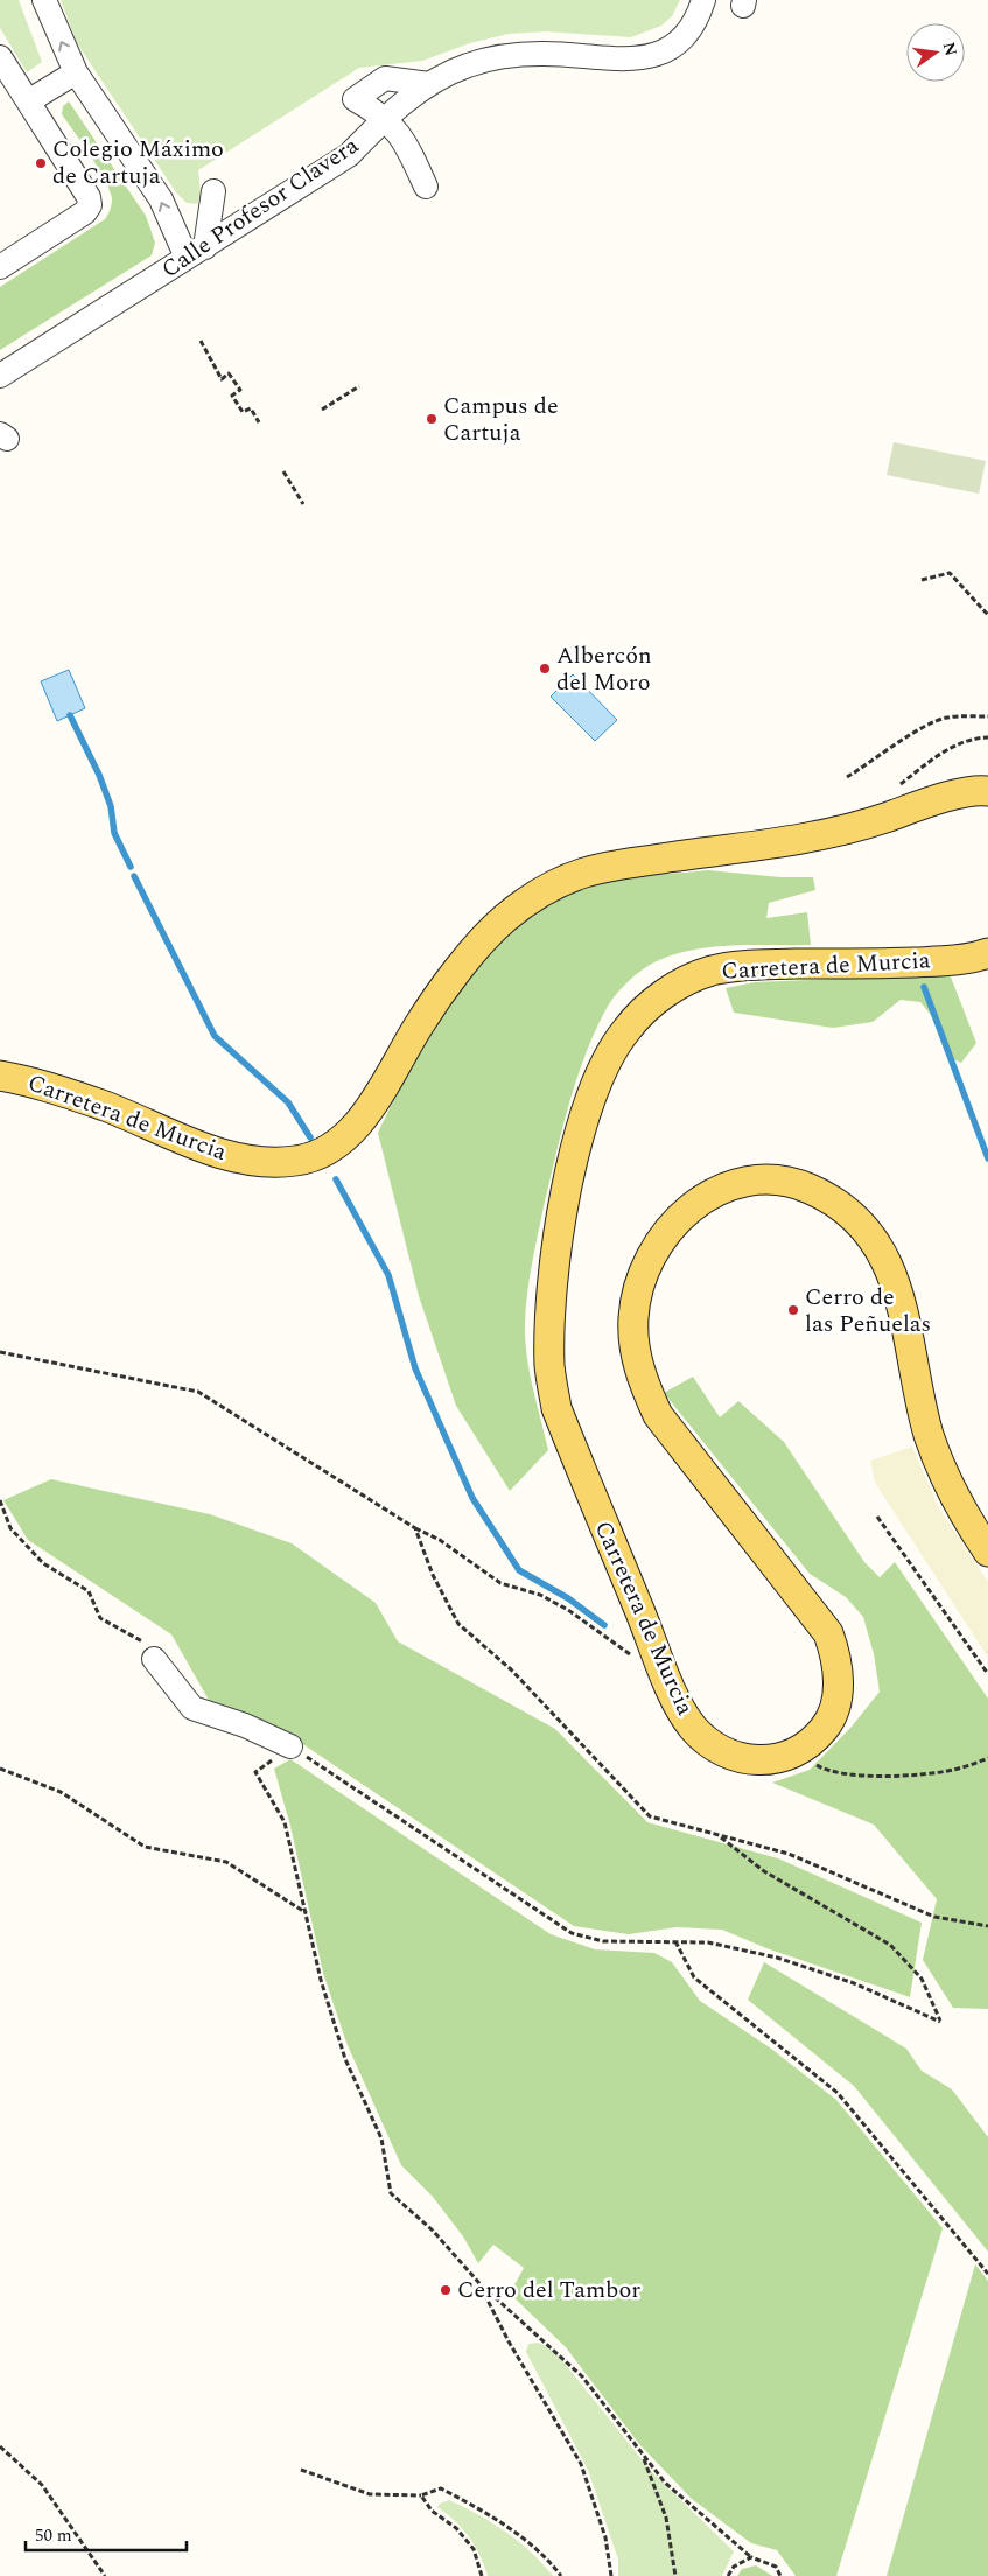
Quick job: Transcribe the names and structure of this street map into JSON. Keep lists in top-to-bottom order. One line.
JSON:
{"streets":{"main road":["Carretera de Murcia"],"street":["Calle Profesor Clavera"]},"places":["Colegio Máximo de Cartuja","Campus de Cartuja","Albercón del Moro","Cerro de las Peñuelas","Cerro del Tambor"],"scale_bar":"50 m","north":"right"}
